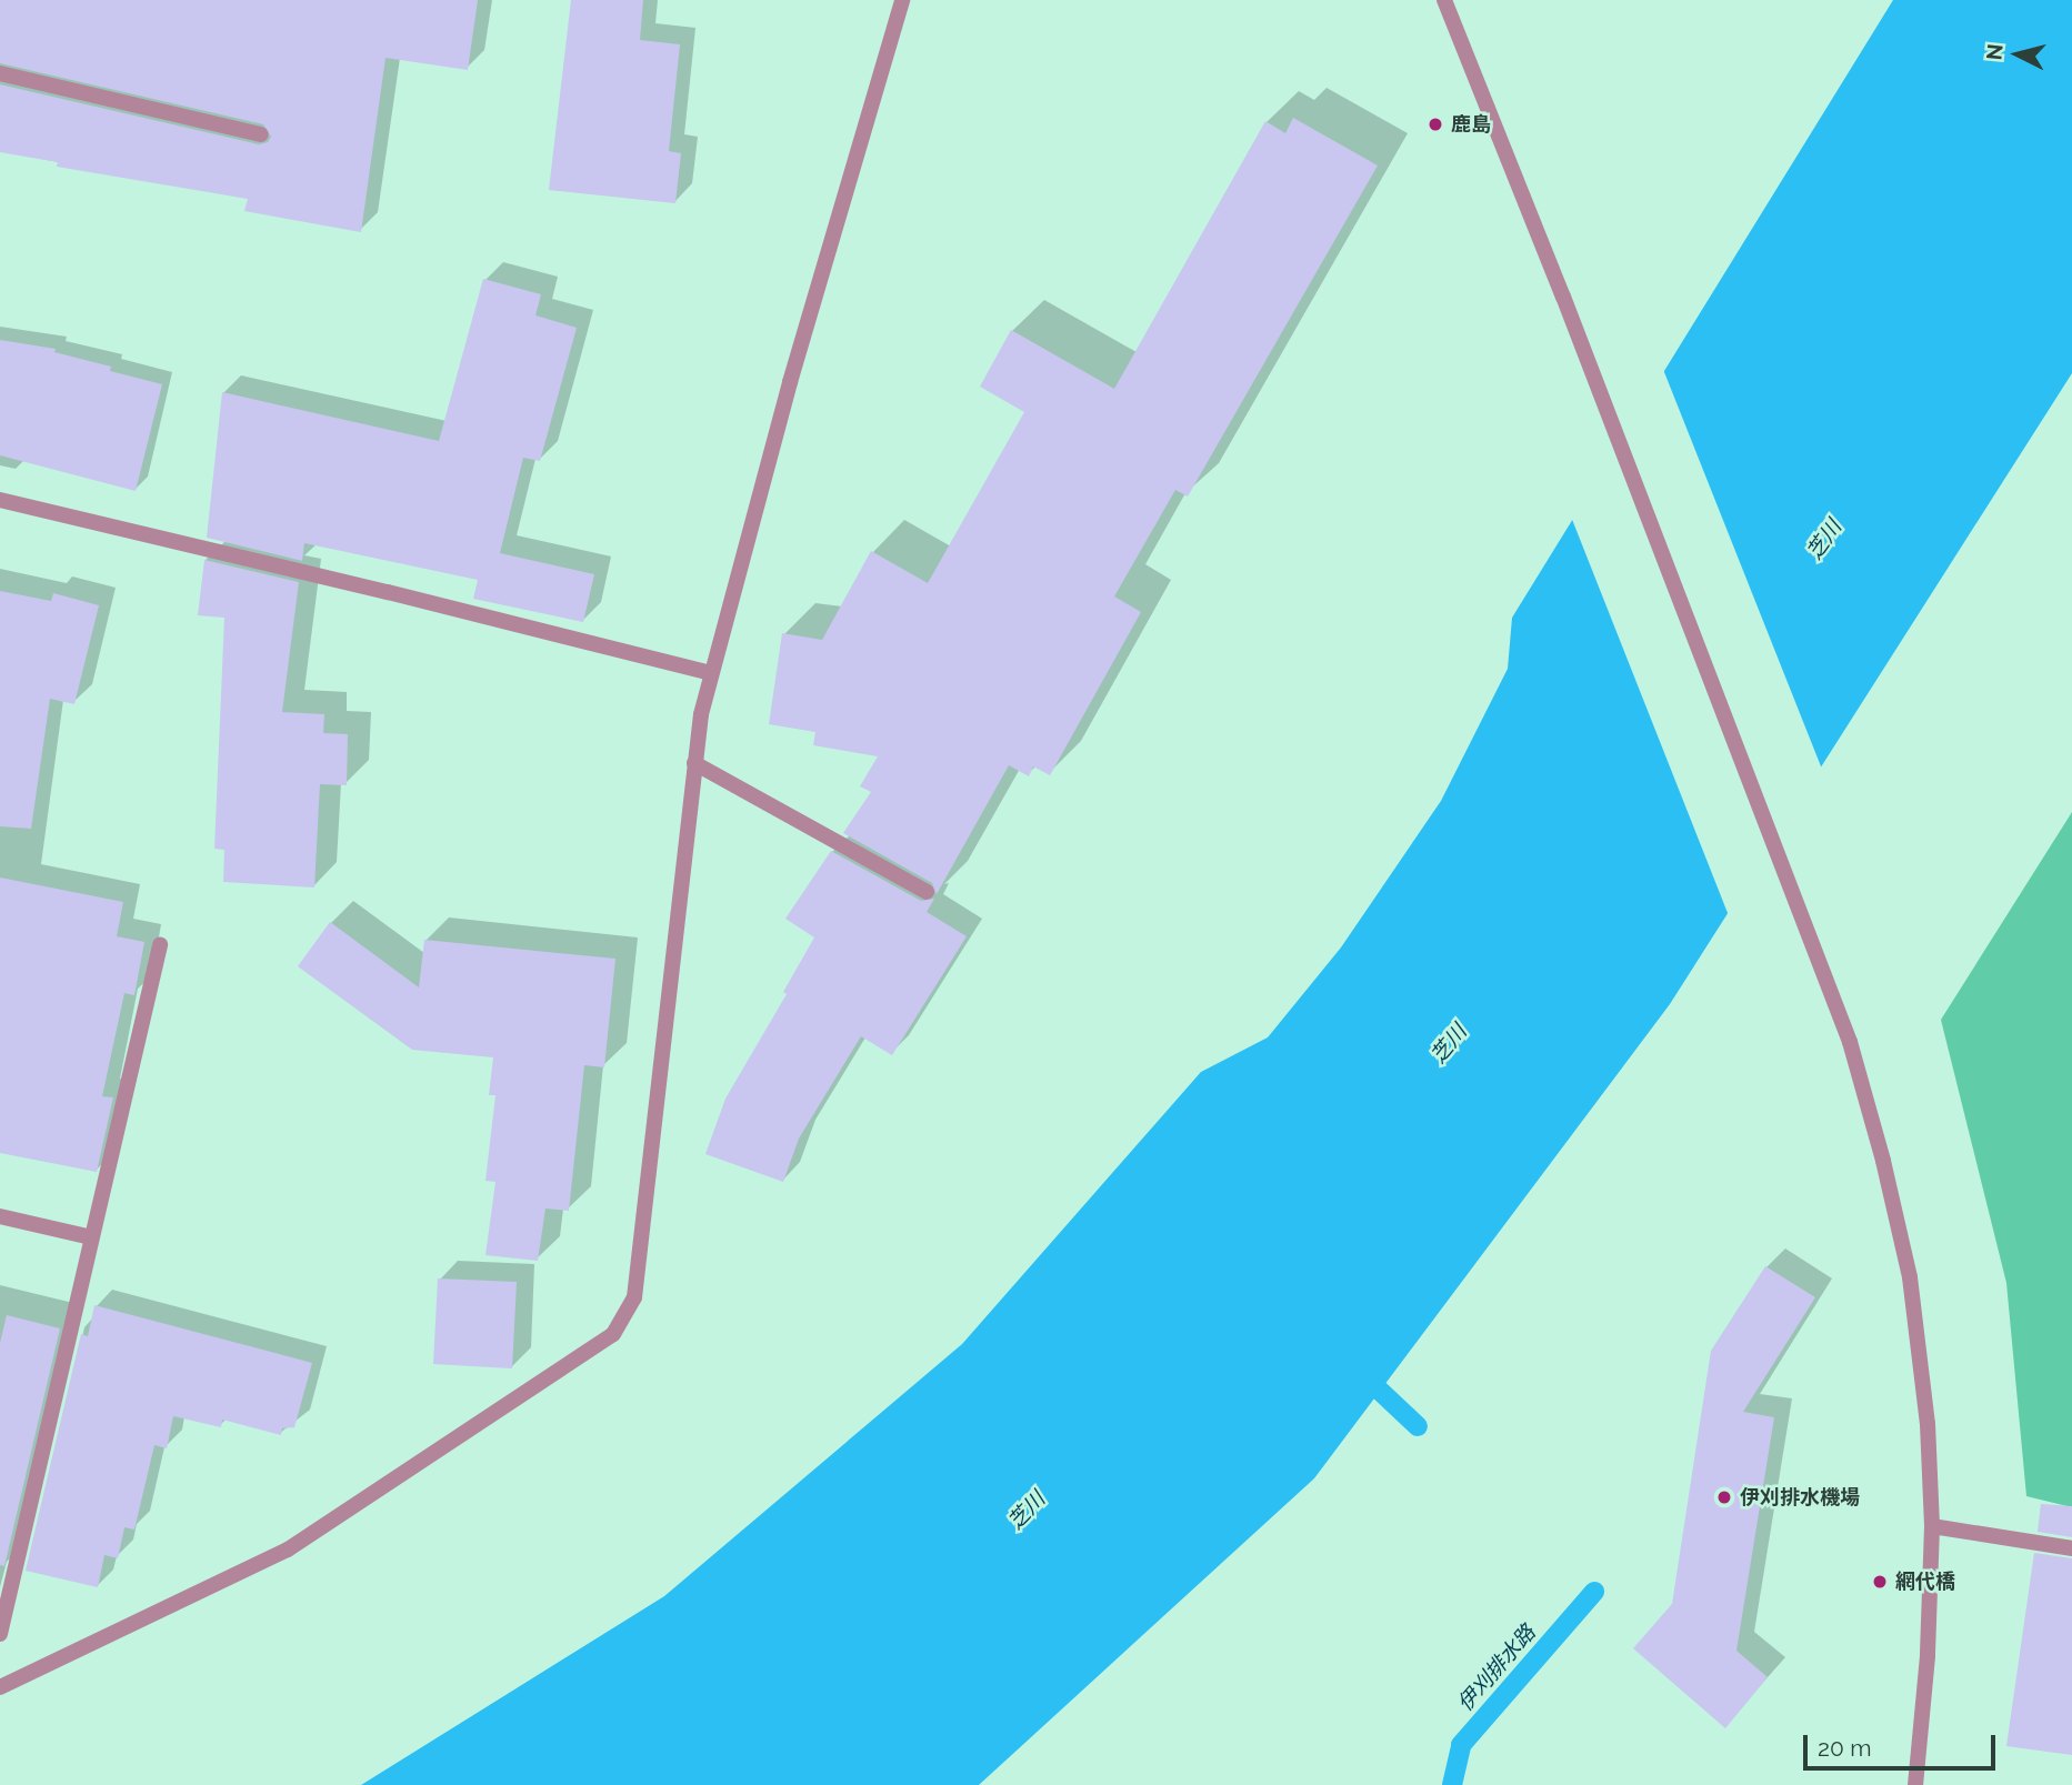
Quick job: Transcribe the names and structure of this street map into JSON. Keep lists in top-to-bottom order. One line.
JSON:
{"water":["芝川","伊刈排水路"],"places":["鹿島","伊刈排水機場","網代橋"],"scale_bar":"20 m","north":"left"}
